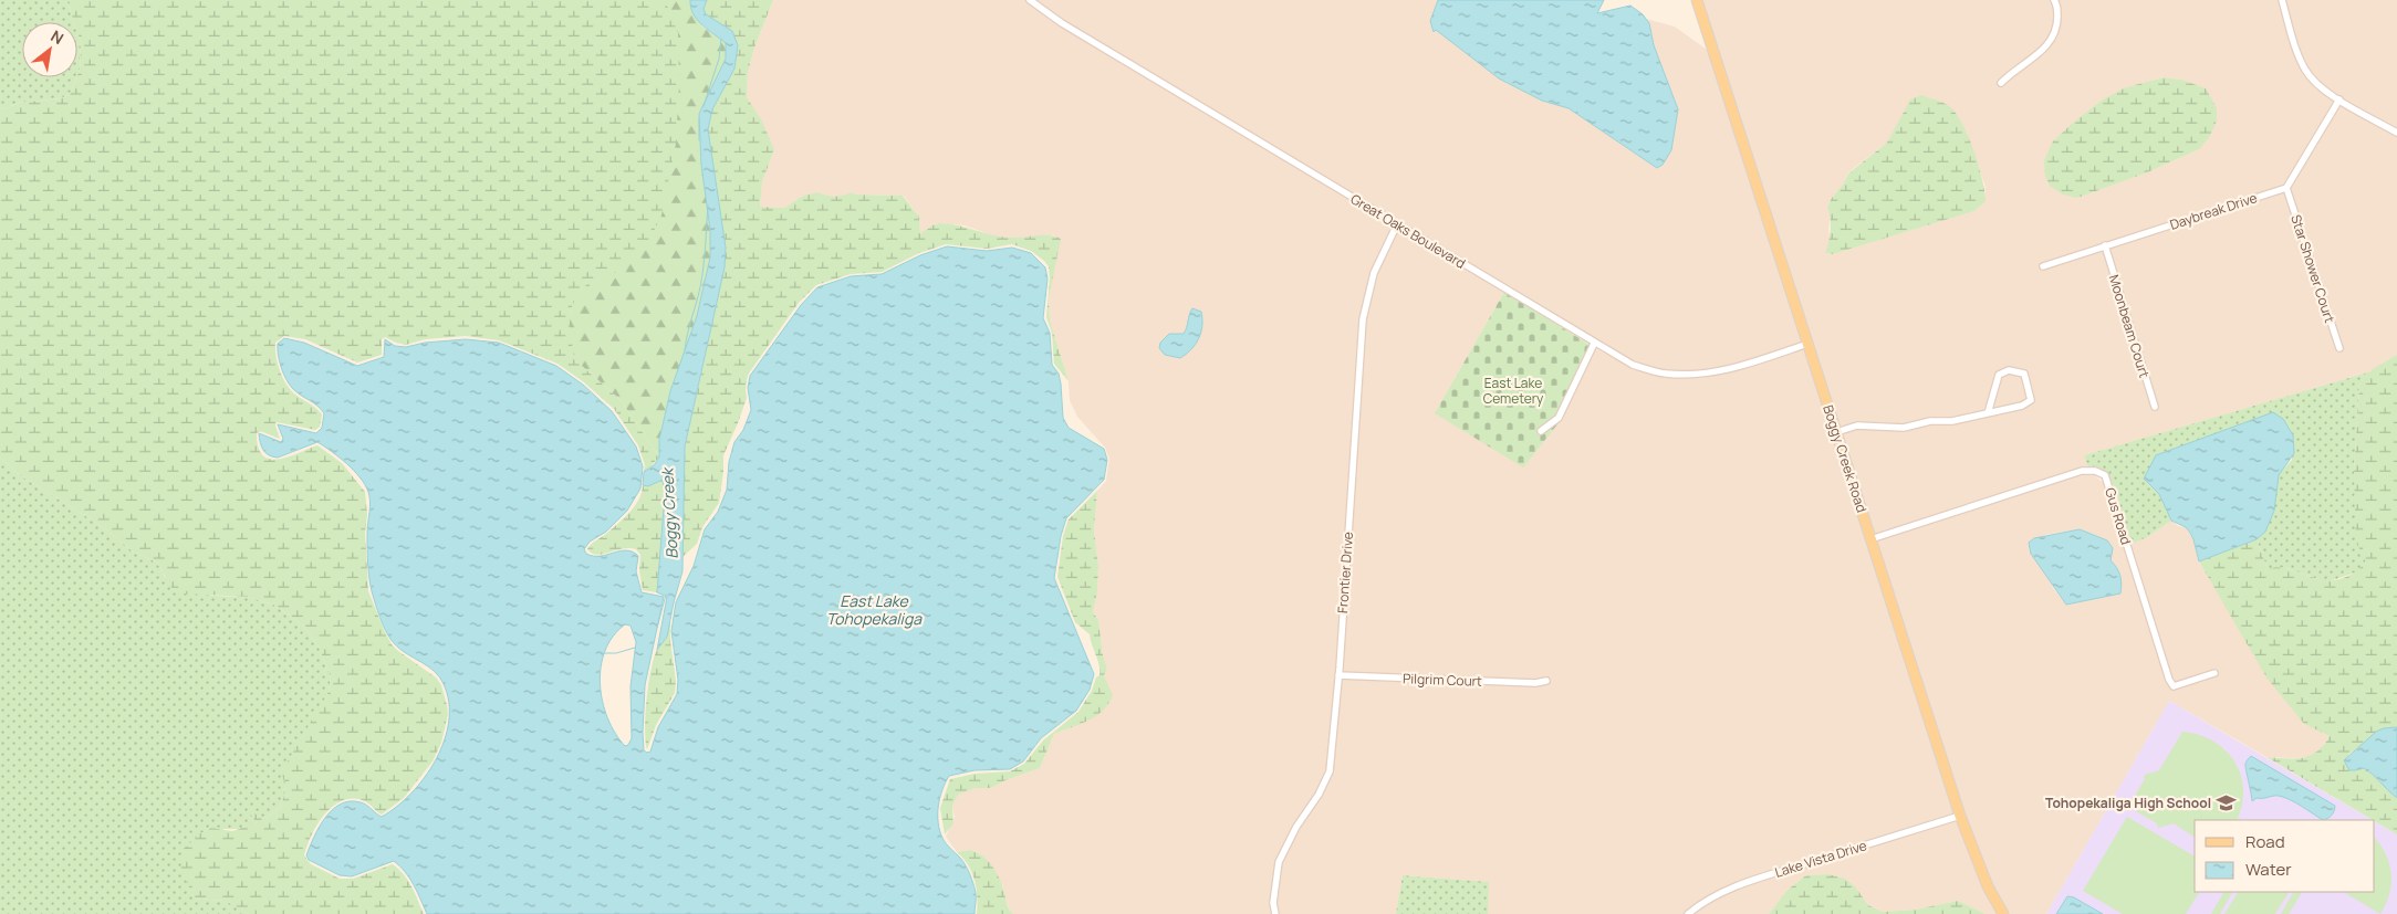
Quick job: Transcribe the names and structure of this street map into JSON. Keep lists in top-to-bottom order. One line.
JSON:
{"streets":{"main road":["Boggy Creek Road"],"street":["Daybreak Drive","Great Oaks Boulevard","Star Shower Court","Moonbeam Court","Gus Road","Frontier Drive","Pilgrim Court","Lake Vista Drive"]},"crossings":[["Daybreak Drive","Star Shower Court"],["Daybreak Drive","Moonbeam Court"],["Great Oaks Boulevard","Boggy Creek Road"],["Great Oaks Boulevard","Frontier Drive"],["Boggy Creek Road","Gus Road"],["Boggy Creek Road","Lake Vista Drive"],["Frontier Drive","Pilgrim Court"]],"water":["Boggy Creek","East Lake Tohopekaliga"],"parks":["East Lake Cemetery"],"places":{"school or university":["Tohopekaliga High School"]},"legend":["Road","Water"],"north":"top right"}
